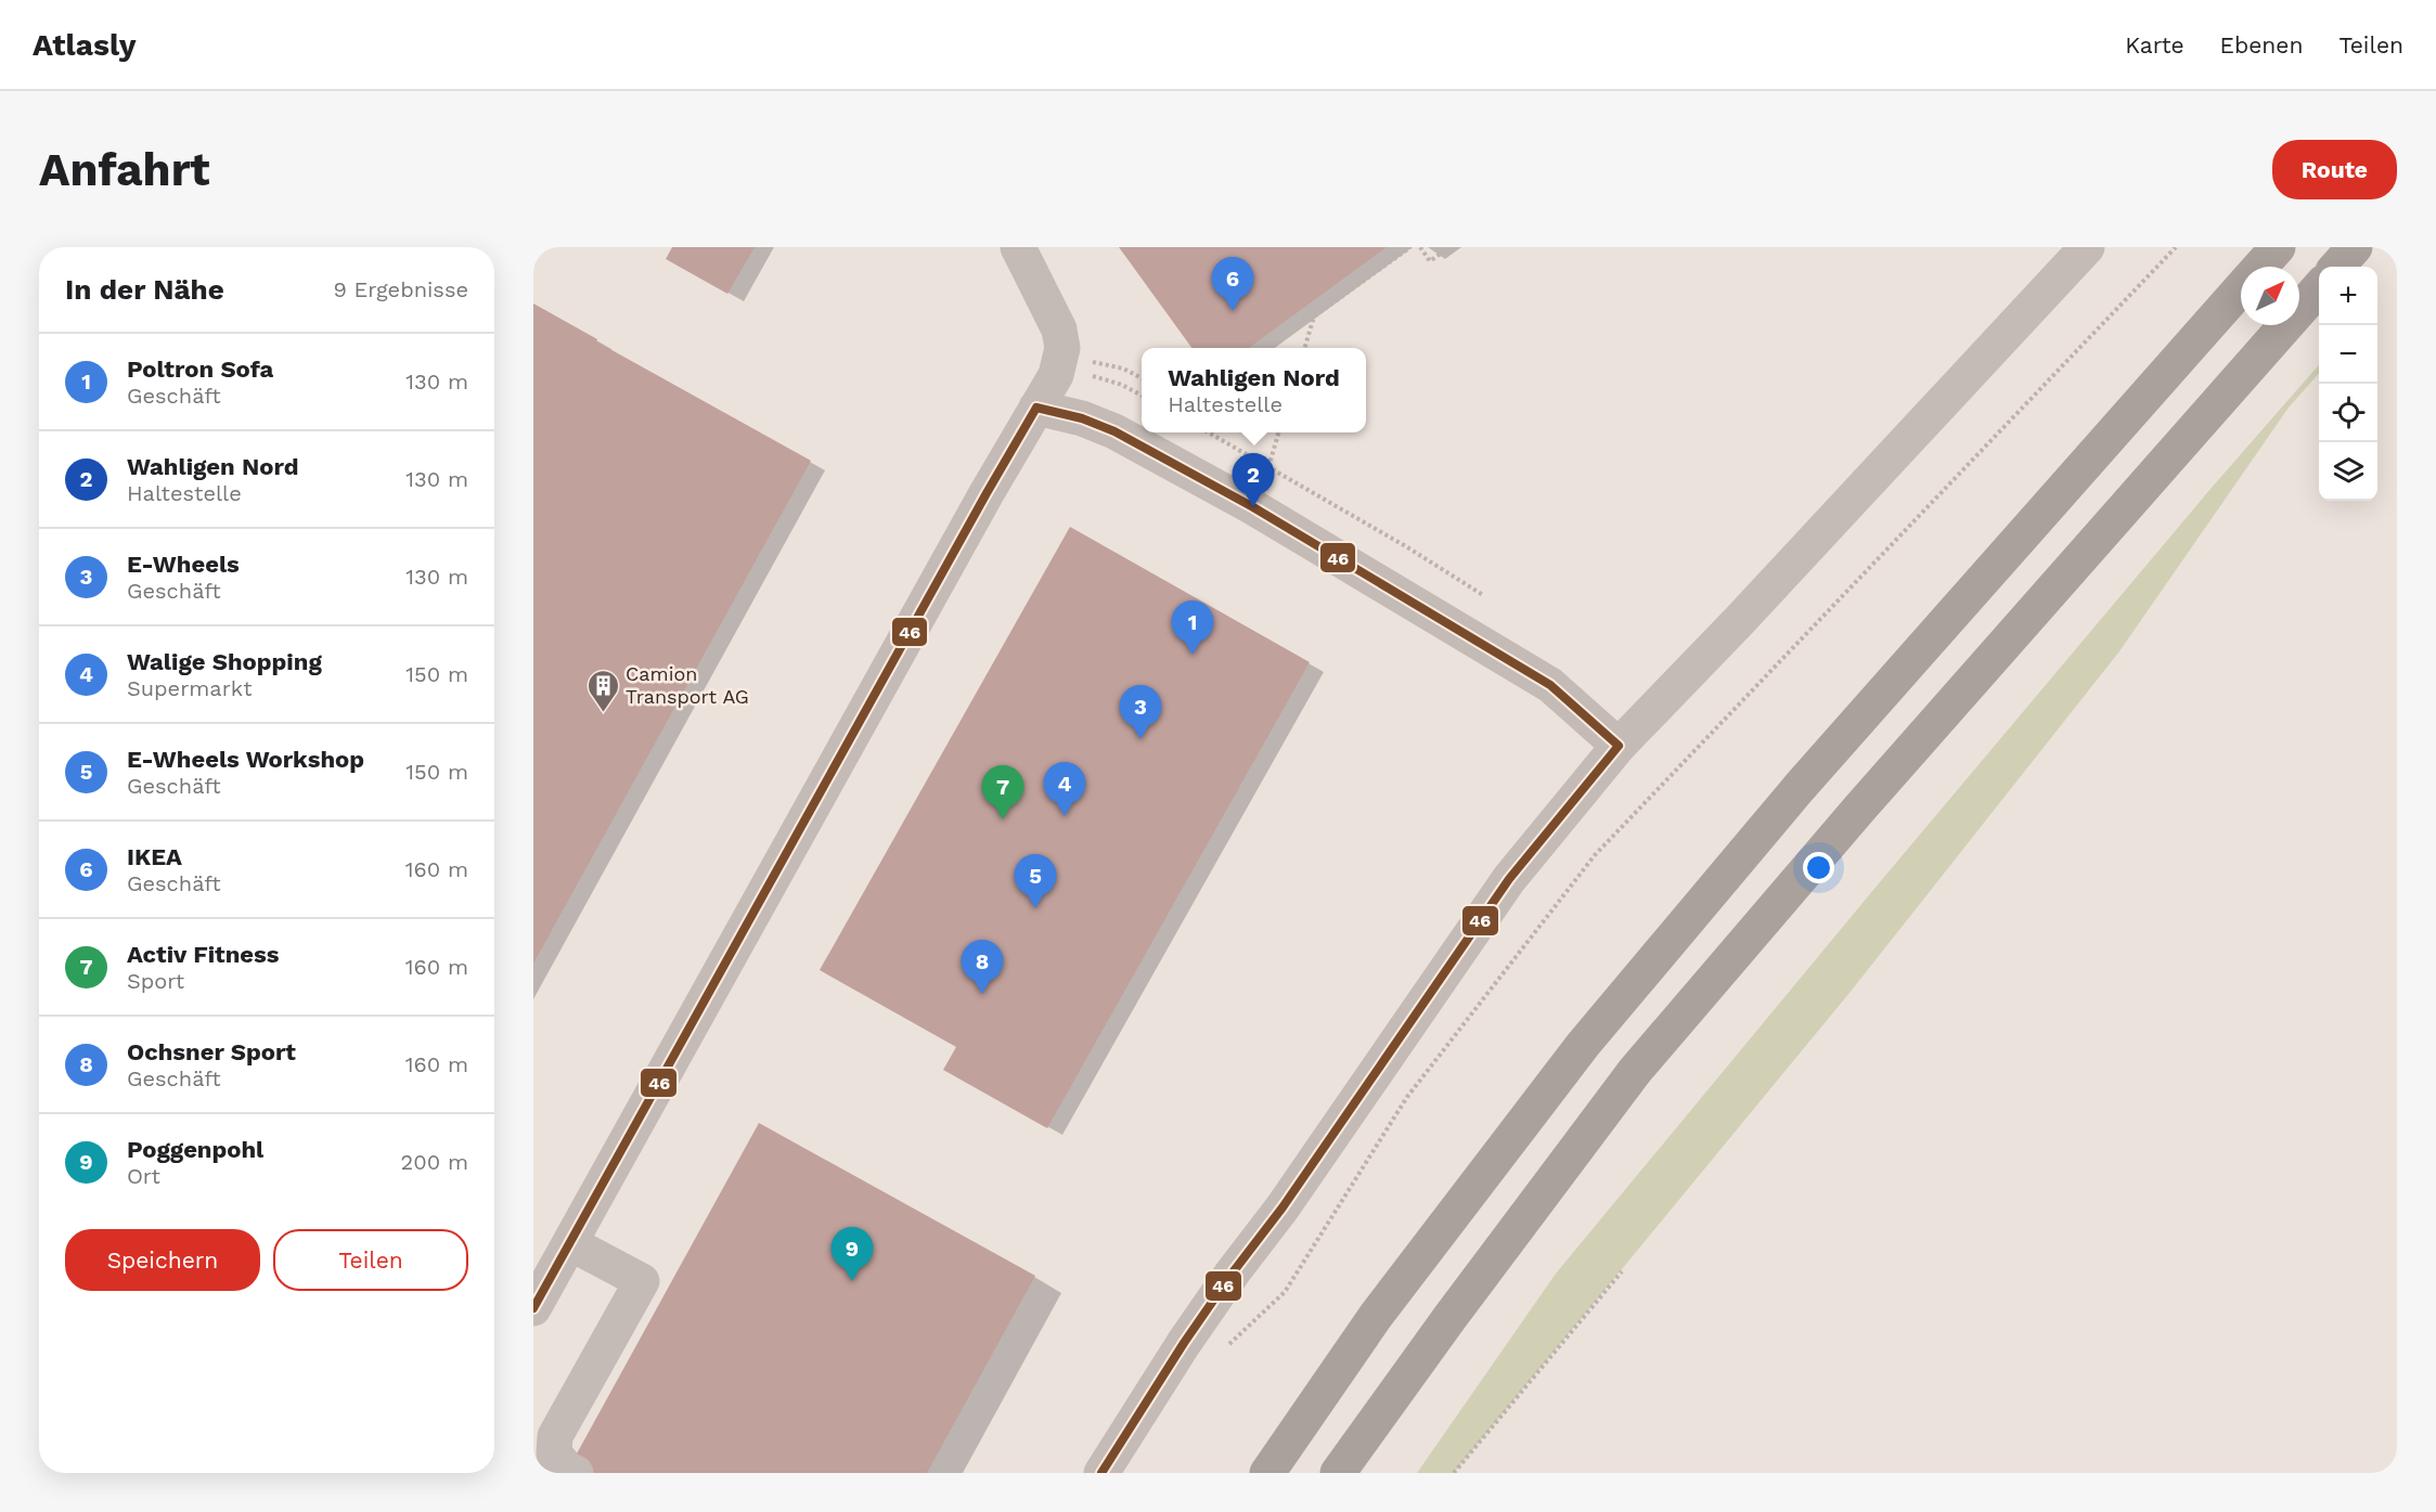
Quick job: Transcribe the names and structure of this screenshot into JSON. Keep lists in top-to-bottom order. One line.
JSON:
{"places":{"building":["Camion Transport AG"]},"lines":["transit line 46"],"north":"top right","page":{"header":"Atlasly","nav":["Karte","Ebenen","Teilen"],"buttons":["Route",["Speichern","Teilen"]],"title":"Anfahrt","heading":["In der Nähe","9 Ergebnisse"],"pins":["6","2","1","3","4","7","5","8","9"],"map_buttons":["+","−"],"list":[{"mark":"1","name":"Poltron Sofa","note":"Geschäft","value":"130 m"},{"mark":"2","name":"Wahligen Nord","note":"Haltestelle","value":"130 m"},{"mark":"3","name":"E-Wheels","note":"Geschäft","value":"130 m"},{"mark":"4","name":"Walige Shopping","note":"Supermarkt","value":"150 m"},{"mark":"5","name":"E-Wheels Workshop","note":"Geschäft","value":"150 m"},{"mark":"6","name":"IKEA","note":"Geschäft","value":"160 m"},{"mark":"7","name":"Activ Fitness","note":"Sport","value":"160 m"},{"mark":"8","name":"Ochsner Sport","note":"Geschäft","value":"160 m"},{"mark":"9","name":"Poggenpohl","note":"Ort","value":"200 m"}],"popup":["Wahligen Nord","Haltestelle"]}}
